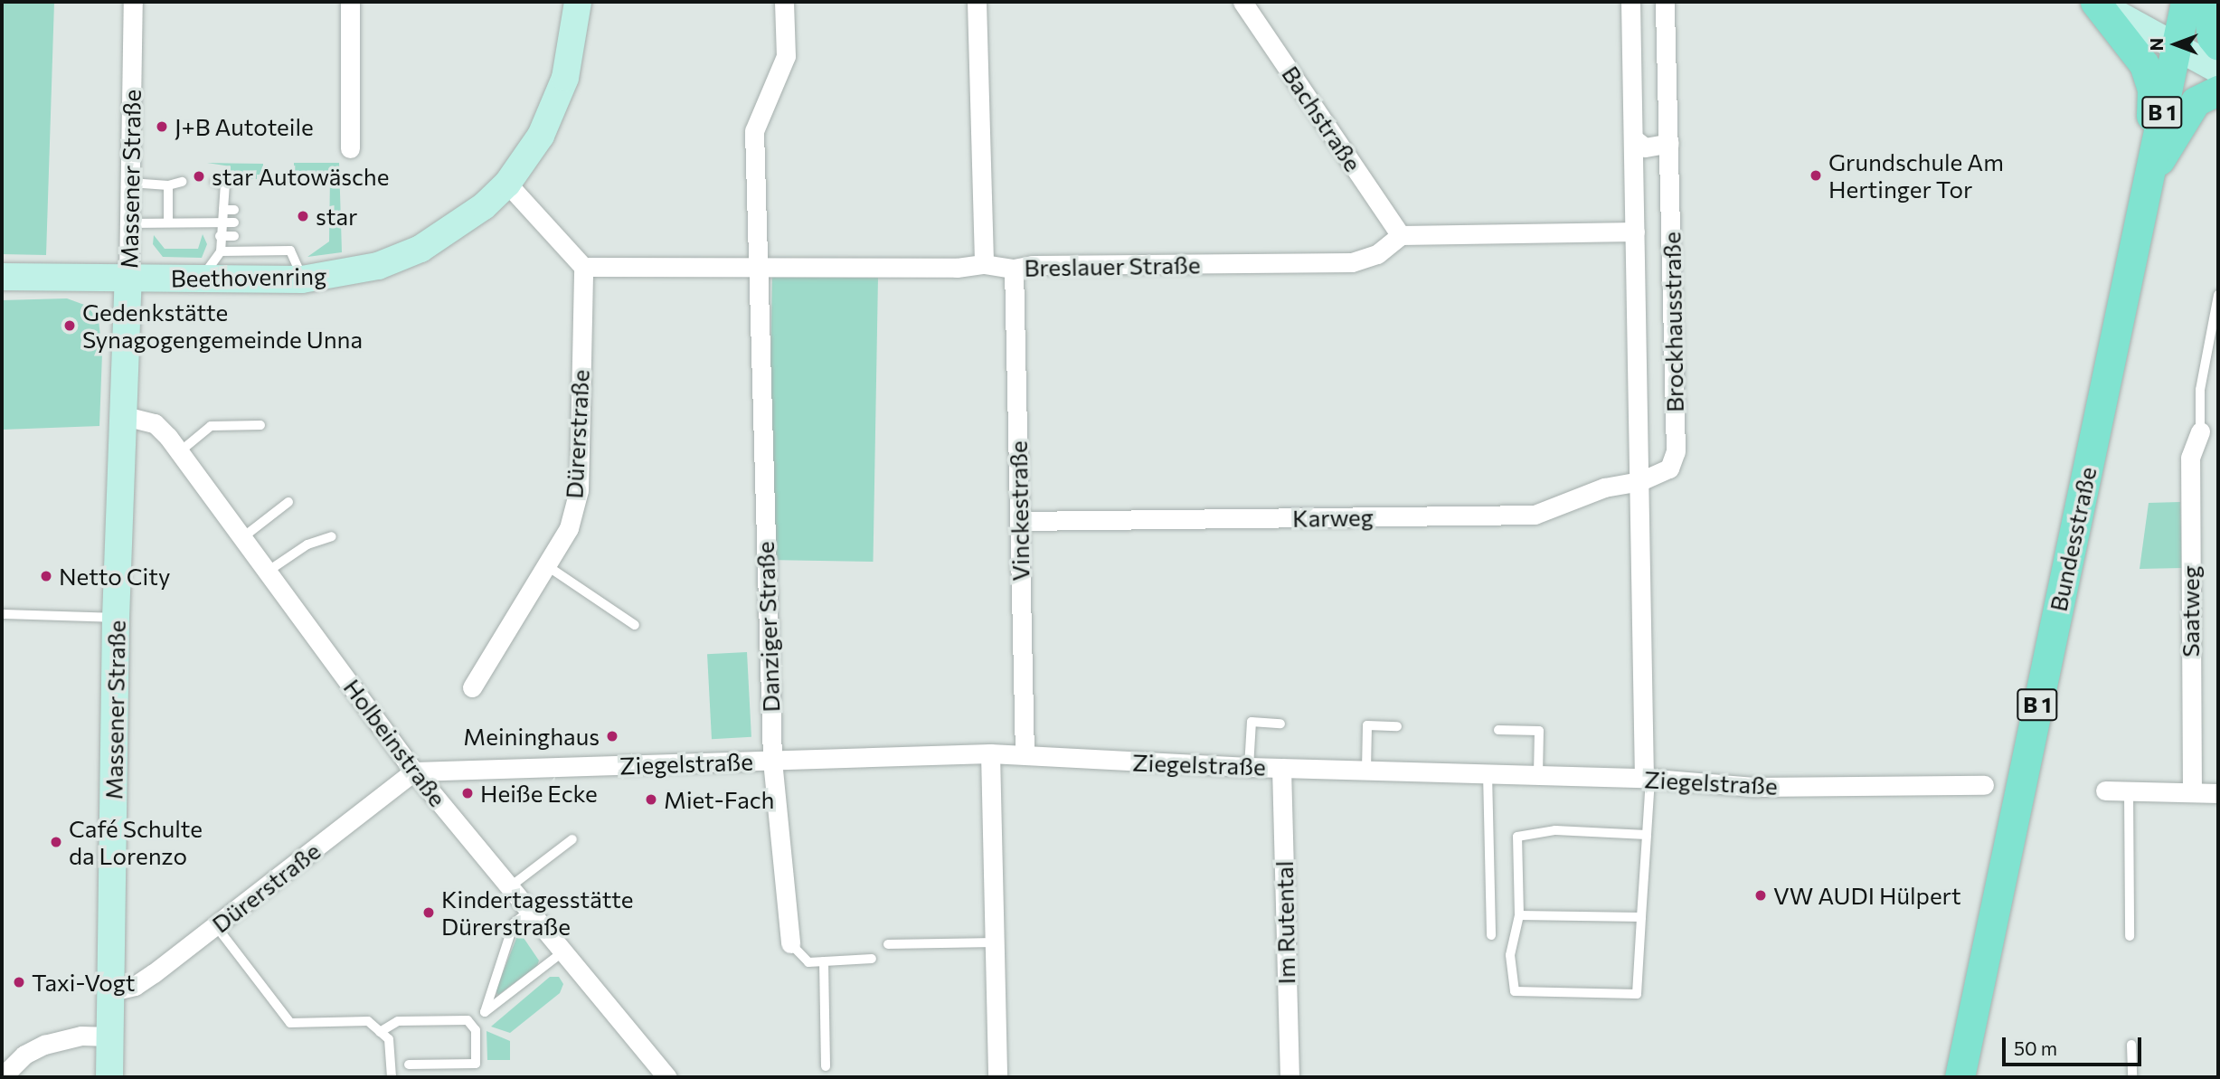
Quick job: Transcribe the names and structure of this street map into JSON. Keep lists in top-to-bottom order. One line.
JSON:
{"streets":{"main road":["B 1","Massener Straße","Beethovenring","Bundesstraße"],"street":["Bachstraße","Breslauer Straße","Brockhausstraße","Dürerstraße","Vinckestraße","Karweg","Saatweg","Danziger Straße","Holbeinstraße","Ziegelstraße","Im Rutental"]},"crossings":[["Bachstraße","Breslauer Straße"],["Massener Straße","Beethovenring"],["Massener Straße","Dürerstraße"],["Massener Straße","Holbeinstraße"],["Breslauer Straße","Dürerstraße"],["Breslauer Straße","Vinckestraße"],["Breslauer Straße","Danziger Straße"],["Brockhausstraße","Karweg"],["Brockhausstraße","Ziegelstraße"],["Dürerstraße","Holbeinstraße"],["Dürerstraße","Ziegelstraße"],["Vinckestraße","Karweg"],["Vinckestraße","Ziegelstraße"],["Danziger Straße","Ziegelstraße"],["Holbeinstraße","Ziegelstraße"],["Ziegelstraße","Im Rutental"]],"places":["J+B Autoteile","Grundschule Am Hertinger Tor","star Autowäsche","star","Gedenkstätte Synagogengemeinde Unna","Netto City","Meininghaus","Heiße Ecke","Miet-Fach","Café Schulte da Lorenzo","VW AUDI Hülpert","Kindertagesstätte Dürerstraße","Taxi-Vogt"],"scale_bar":"50 m","north":"left"}
